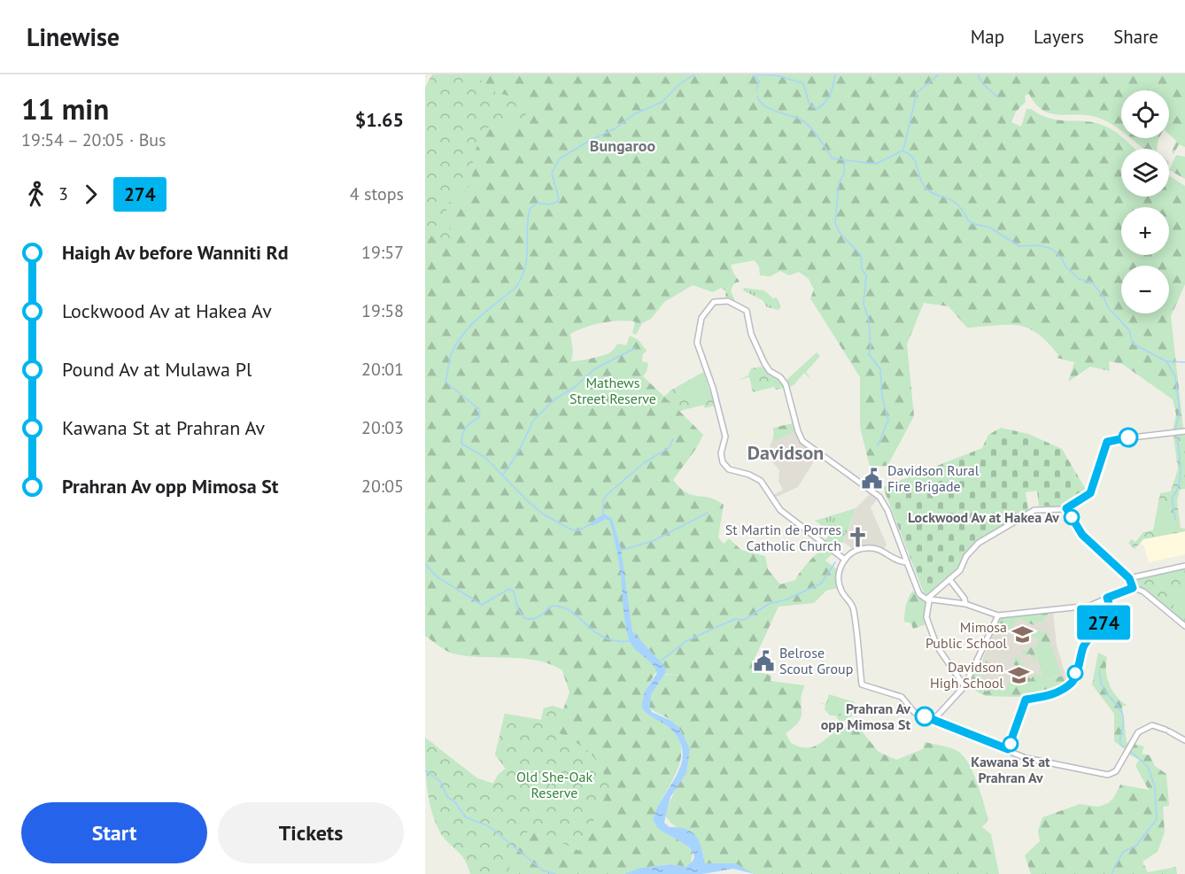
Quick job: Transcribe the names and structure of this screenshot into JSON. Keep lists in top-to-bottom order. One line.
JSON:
{"districts":["Bungaroo","Davidson"],"parks":["Mathews Street Reserve","Old She-Oak Reserve"],"places":{"public building":["Davidson Rural Fire Brigade","Belrose Scout Group"],"other":["Lockwood Av at Hakea Av","Prahran Av opp Mimosa St","Kawana St at Prahran Av"],"church":["St Martin de Porres Catholic Church"],"school or university":["Mimosa Public School","Davidson High School"]},"lines":["bus line 274"],"page":{"header":"Linewise","nav":["Map","Layers","Share"],"heading":["11 min","19:54 – 20:05 · Bus","$1.65"],"on_map":"274","map_buttons":["+","−"],"legs":["3","274","4 stops"],"list":[{"name":"Haigh Av before Wanniti Rd","value":"19:57"},{"name":"Lockwood Av at Hakea Av","value":"19:58"},{"name":"Pound Av at Mulawa Pl","value":"20:01"},{"name":"Kawana St at Prahran Av","value":"20:03"},{"name":"Prahran Av opp Mimosa St","value":"20:05"}],"buttons":["Start","Tickets"]}}
